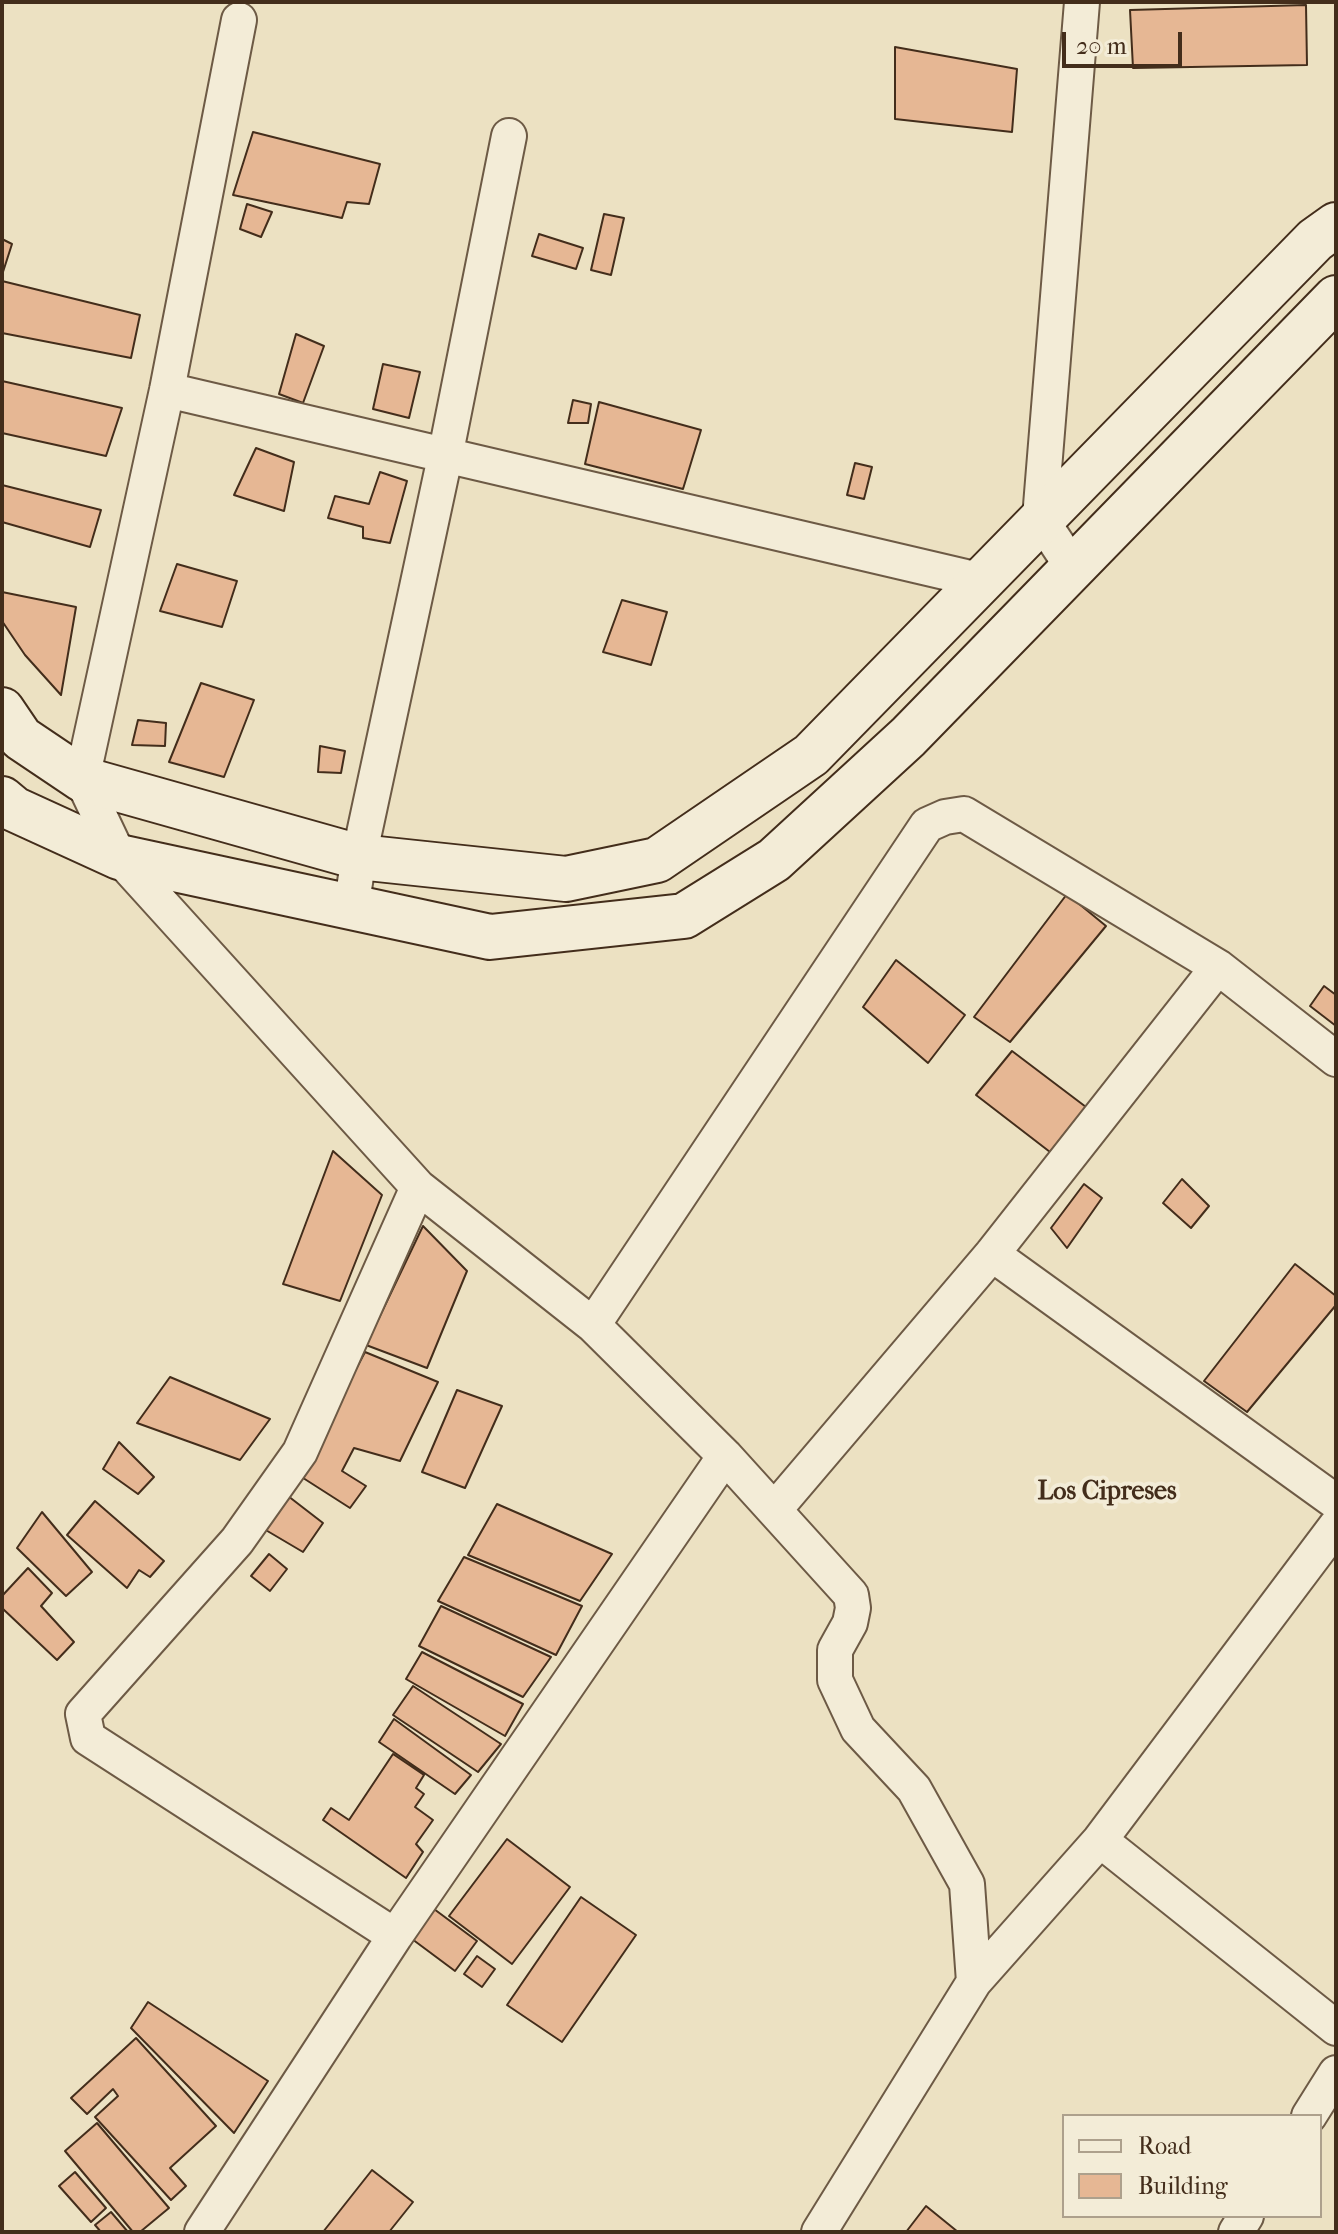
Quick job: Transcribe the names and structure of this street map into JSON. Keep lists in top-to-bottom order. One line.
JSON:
{"districts":["Los Cipreses"],"legend":["Road","Building"],"scale_bar":"20 m"}
